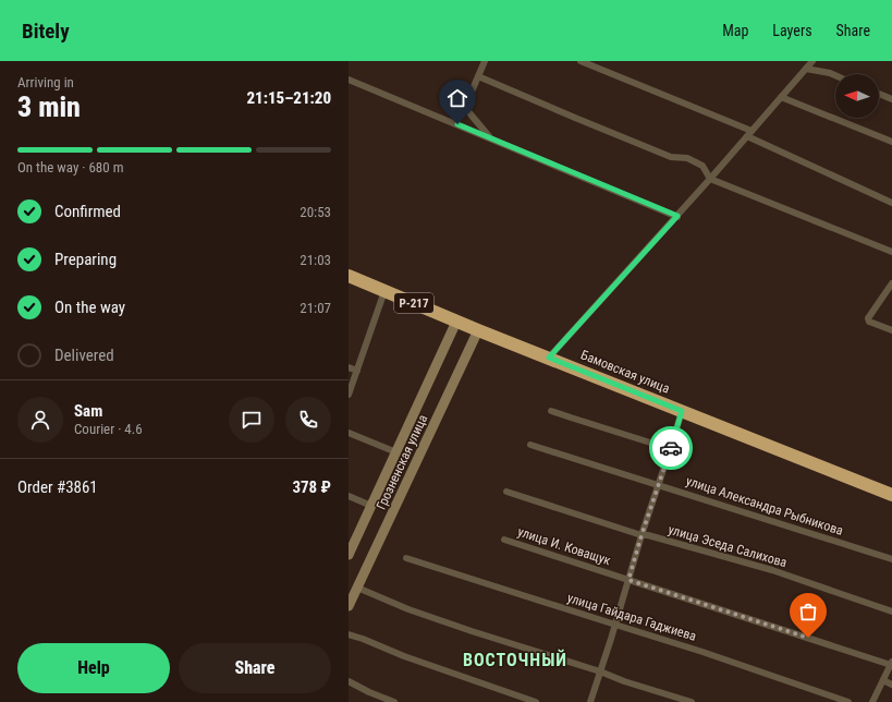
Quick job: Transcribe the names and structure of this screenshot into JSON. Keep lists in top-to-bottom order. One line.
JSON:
{"streets":{"highway":["Р-217","Бамовская улица"],"street":["Грозненская улица","улица Александра Рыбникова","улица И. Коващук","улица Эседа Салихова","улица Гайдара Гаджиева"]},"crossings":[["Бамовская улица","Грозненская улица"]],"districts":["ВОСТОЧНЫЙ"],"north":"left","page":{"header":"Bitely","nav":["Map","Layers","Share"],"heading":["3 min","Arriving in","21:15–21:20"],"panel":["Sam","Courier · 4.6","Order #3861","378 ₽"],"bar":"On the way · 680 m","list":[["Confirmed","20:53"],["Preparing","21:03"],["On the way","21:07"],"Delivered"],"buttons":["Help","Share"]}}
